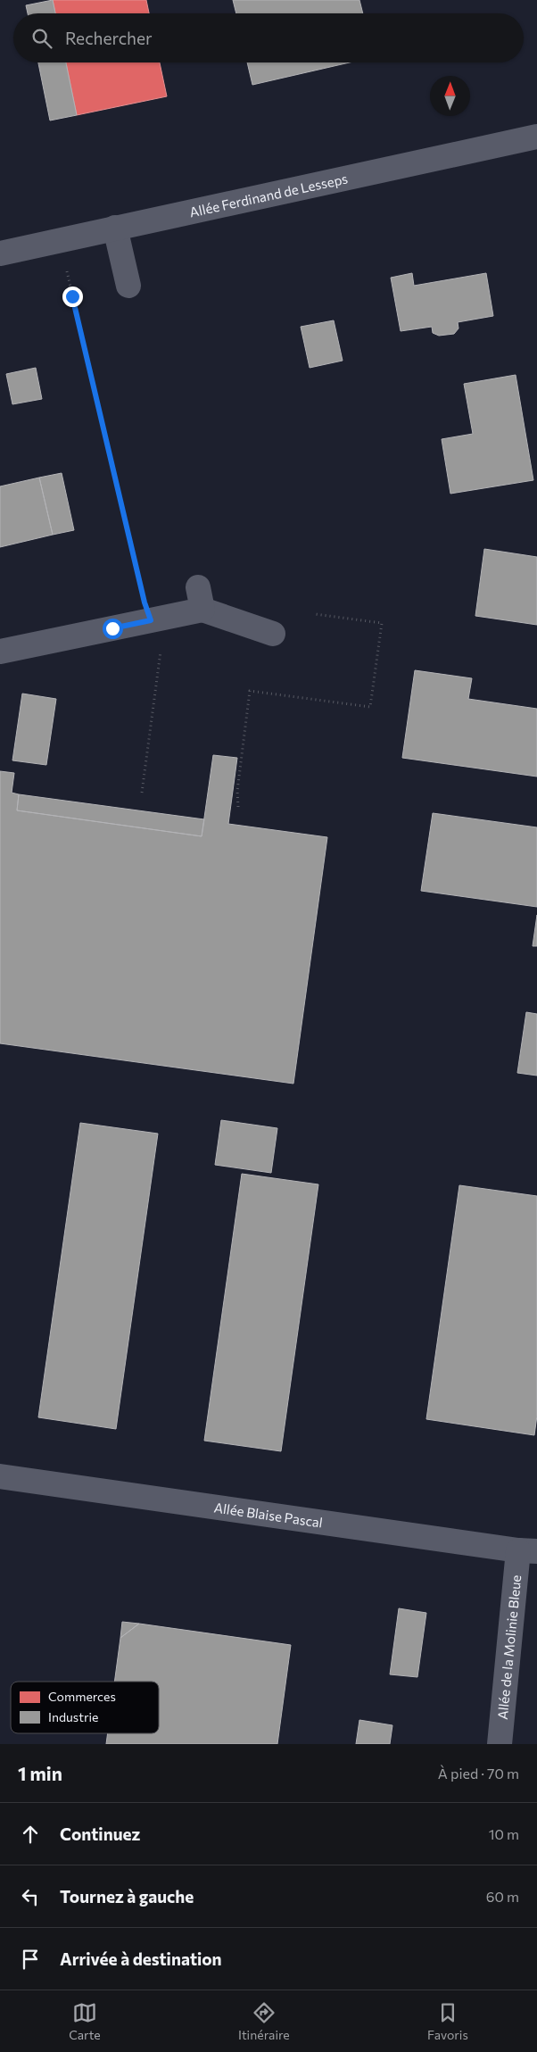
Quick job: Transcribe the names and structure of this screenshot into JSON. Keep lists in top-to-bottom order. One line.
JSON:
{"streets":{"street":["Allée Ferdinand de Lesseps","Allée Blaise Pascal","Allée de la Molinie Bleue"]},"crossings":[["Allée Blaise Pascal","Allée de la Molinie Bleue"]],"legend":["Commerces","Industrie"],"north":"top","page":{"search":"Rechercher","heading":["1 min","À pied · 70 m"],"list":[["Continuez","10 m"],["Tournez à gauche","60 m"],"Arrivée à destination"],"nav":["Carte","Itinéraire","Favoris"]}}
